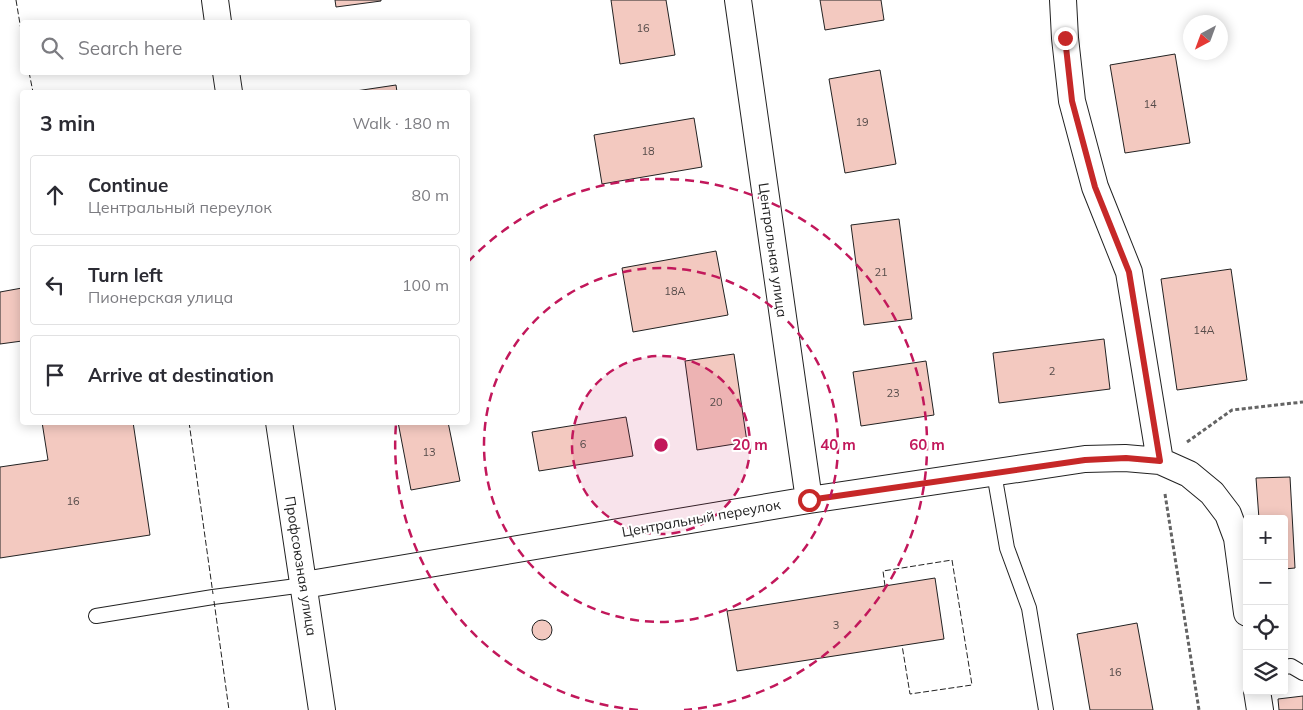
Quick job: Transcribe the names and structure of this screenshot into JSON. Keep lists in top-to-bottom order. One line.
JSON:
{"streets":{"street":["Центральная улица","Центральный переулок","Профсоюзная улица"]},"crossings":[["Центральная улица","Центральный переулок"],["Центральный переулок","Профсоюзная улица"]],"house_numbers":["16","14","19","18","21","18А","14А","2","23","20","6","13","16","3","16"],"north":"bottom left","page":{"search":"Search here","heading":["3 min","Walk · 180 m"],"list":[["Continue","Центральный переулок","80 m"],["Turn left","Пионерская улица","100 m"],"Arrive at destination"],"map_buttons":["+","−"]},"rings":["20 m","40 m","60 m"]}
